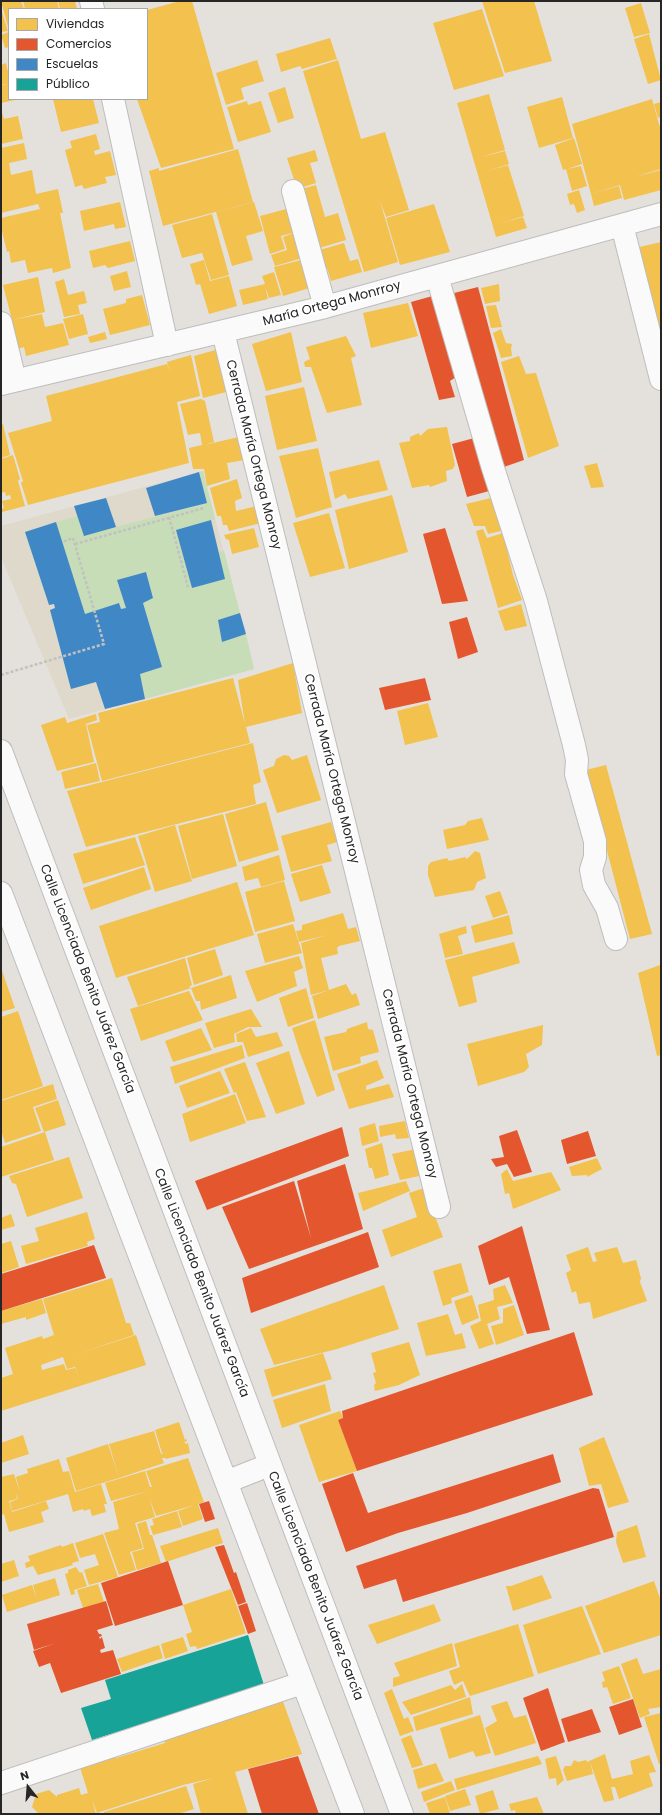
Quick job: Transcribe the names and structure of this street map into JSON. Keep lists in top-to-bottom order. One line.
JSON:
{"streets":{"street":["María Ortega Monrroy","Cerrada María Ortega Monroy","Calle Licenciado Benito Juárez García"]},"crossings":[["María Ortega Monrroy","Cerrada María Ortega Monroy"]],"legend":["Viviendas","Comercios","Escuelas","Público"],"north":"top"}
